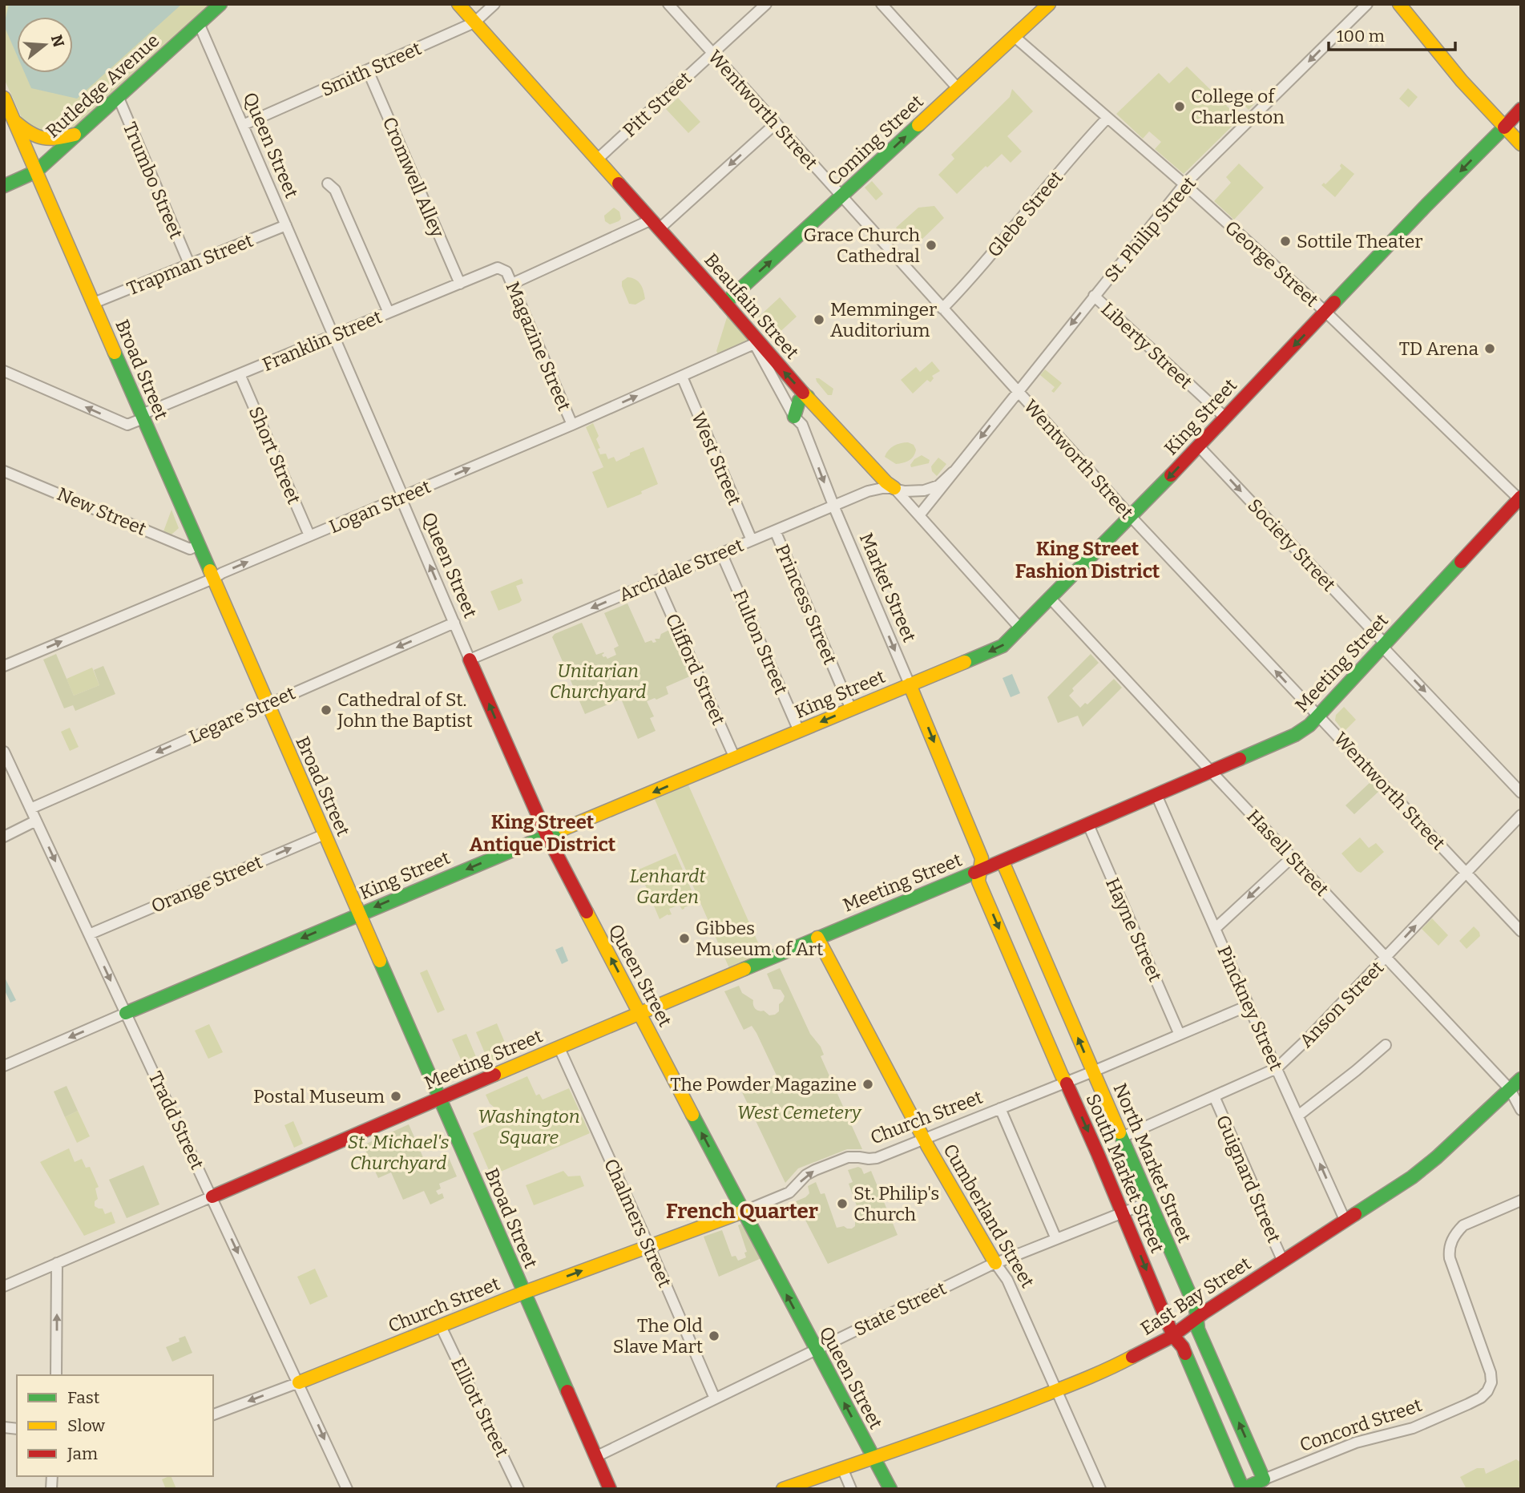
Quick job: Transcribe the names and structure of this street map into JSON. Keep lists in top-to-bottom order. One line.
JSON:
{"streets":{"street":["Smith Street","Rutledge Avenue","Pitt Street","Wentworth Street","Coming Street","Queen Street","Cromwell Alley","Trumbo Street","Glebe Street","St. Philip Street","George Street","Trapman Street","Beaufain Street","Franklin Street","Liberty Street","Magazine Street","Broad Street","King Street","Short Street","West Street","Logan Street","New Street","Society Street","Archdale Street","Market Street","Princess Street","Fulton Street","Meeting Street","Clifford Street","Legare Street","Hasell Street","Orange Street","Hayne Street","Anson Street","Pinckney Street","Church Street","Tradd Street","North Market Street","South Market Street","Guignard Street","Cumberland Street","Chalmers Street","East Bay Street","State Street","Elliott Street","Concord Street"]},"crossings":[["Smith Street","Queen Street"],["Smith Street","Cromwell Alley"],["Smith Street","Beaufain Street"],["Rutledge Avenue","Queen Street"],["Rutledge Avenue","Trumbo Street"],["Rutledge Avenue","Broad Street"],["Pitt Street","Wentworth Street"],["Pitt Street","Beaufain Street"],["Wentworth Street","Coming Street"],["Wentworth Street","Glebe Street"],["Wentworth Street","St. Philip Street"],["Wentworth Street","King Street"],["Wentworth Street","Meeting Street"],["Wentworth Street","Anson Street"],["Coming Street","George Street"],["Coming Street","Beaufain Street"],["Queen Street","Trapman Street"],["Queen Street","Franklin Street"],["Queen Street","King Street"],["Queen Street","Logan Street"],["Queen Street","Archdale Street"],["Queen Street","Meeting Street"],["Queen Street","Legare Street"],["Queen Street","Church Street"],["Queen Street","East Bay Street"],["Queen Street","State Street"],["Cromwell Alley","Franklin Street"],["Trumbo Street","Trapman Street"],["Glebe Street","George Street"],["St. Philip Street","George Street"],["St. Philip Street","Beaufain Street"],["St. Philip Street","Liberty Street"],["St. Philip Street","Archdale Street"],["George Street","King Street"],["George Street","Meeting Street"],["Trapman Street","Broad Street"],["Beaufain Street","King Street"],["Beaufain Street","Archdale Street"],["Beaufain Street","Market Street"],["Franklin Street","Magazine Street"],["Franklin Street","Broad Street"],["Franklin Street","Short Street"],["Liberty Street","King Street"],["Magazine Street","Logan Street"],["Broad Street","King Street"],["Broad Street","Logan Street"],["Broad Street","New Street"],["Broad Street","Meeting Street"],["Broad Street","Legare Street"],["Broad Street","Orange Street"],["Broad Street","Church Street"],["Broad Street","State Street"],["King Street","Society Street"],["King Street","Market Street"],["King Street","Princess Street"],["King Street","Fulton Street"],["King Street","Clifford Street"],["King Street","Hasell Street"],["King Street","Tradd Street"],["Short Street","Logan Street"],["West Street","Logan Street"],["West Street","Archdale Street"],["Logan Street","Market Street"],["Society Street","Meeting Street"],["Archdale Street","Market Street"],["Archdale Street","Princess Street"],["Archdale Street","Fulton Street"],["Archdale Street","Clifford Street"],["Market Street","Meeting Street"],["Market Street","South Market Street"],["Meeting Street","Hasell Street"],["Meeting Street","Hayne Street"],["Meeting Street","Pinckney Street"],["Meeting Street","Tradd Street"],["Meeting Street","North Market Street"],["Meeting Street","South Market Street"],["Meeting Street","Cumberland Street"],["Meeting Street","Chalmers Street"],["Legare Street","Tradd Street"],["Hasell Street","Anson Street"],["Hasell Street","East Bay Street"],["Orange Street","Tradd Street"],["Hayne Street","Church Street"],["Anson Street","Pinckney Street"],["Anson Street","North Market Street"],["Anson Street","Guignard Street"],["Pinckney Street","Church Street"],["Pinckney Street","East Bay Street"],["Church Street","Tradd Street"],["Church Street","North Market Street"],["Church Street","South Market Street"],["Church Street","Cumberland Street"],["Church Street","Chalmers Street"],["Church Street","Elliott Street"],["North Market Street","East Bay Street"],["North Market Street","State Street"],["North Market Street","Concord Street"],["South Market Street","East Bay Street"],["South Market Street","State Street"],["South Market Street","Concord Street"],["Guignard Street","East Bay Street"],["Cumberland Street","East Bay Street"],["Cumberland Street","State Street"],["Chalmers Street","State Street"]],"one_way":["Queen Street","St. Philip Street","King Street","Logan Street","Society Street","Archdale Street","Market Street","Legare Street","Orange Street","Tradd Street","North Market Street","South Market Street"],"districts":["King Street Fashion District","King Street Antique District","French Quarter"],"parks":["Unitarian Churchyard","Lenhardt Garden","West Cemetery","Washington Square","St. Michael's Churchyard"],"places":["College of Charleston","Sottile Theater","Grace Church Cathedral","Memminger Auditorium","TD Arena","Cathedral of St. John the Baptist","Gibbes Museum of Art","The Powder Magazine","Postal Museum","St. Philip's Church","The Old Slave Mart"],"legend":["Fast","Slow","Jam"],"scale_bar":"100 m","north":"right"}
